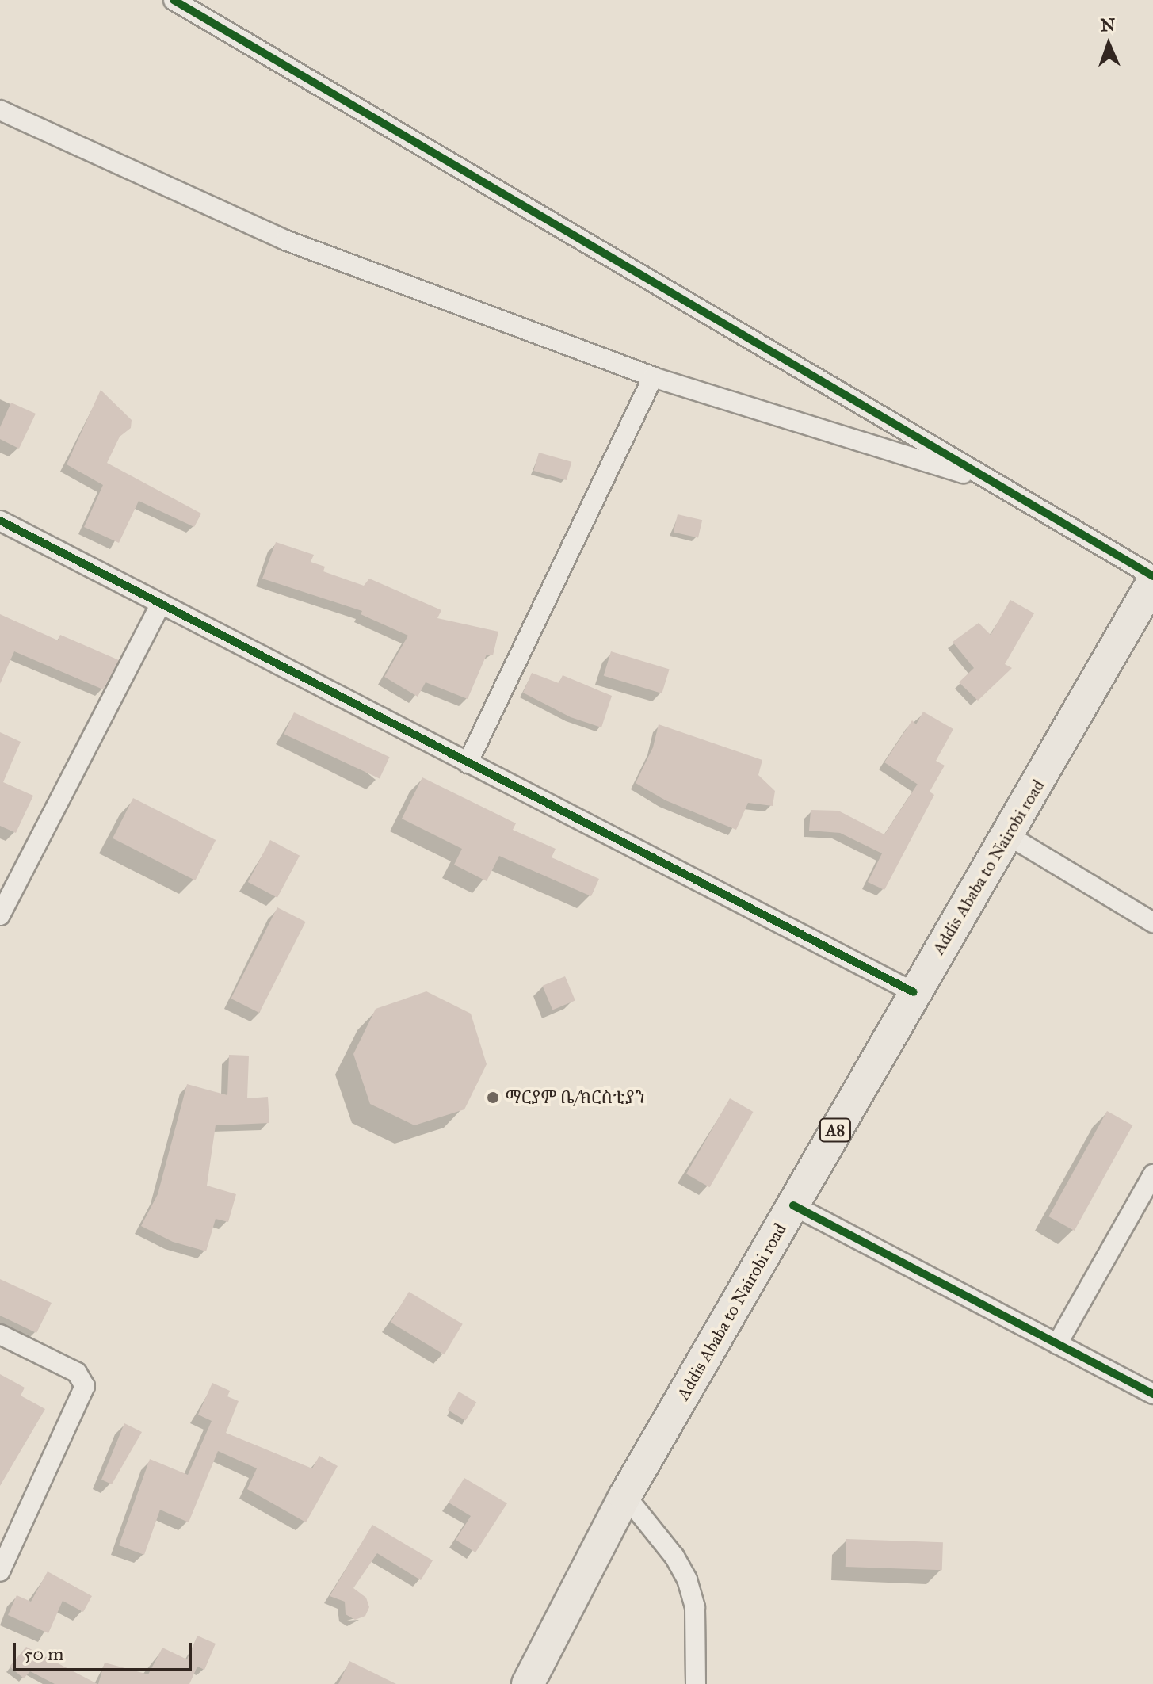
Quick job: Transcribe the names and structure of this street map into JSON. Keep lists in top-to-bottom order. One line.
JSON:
{"streets":{"highway":["Addis Ababa to Nairobi road","A8"]},"places":["ማርያም ቤ/ክርስቲያን"],"scale_bar":"50 m","north":"top"}
